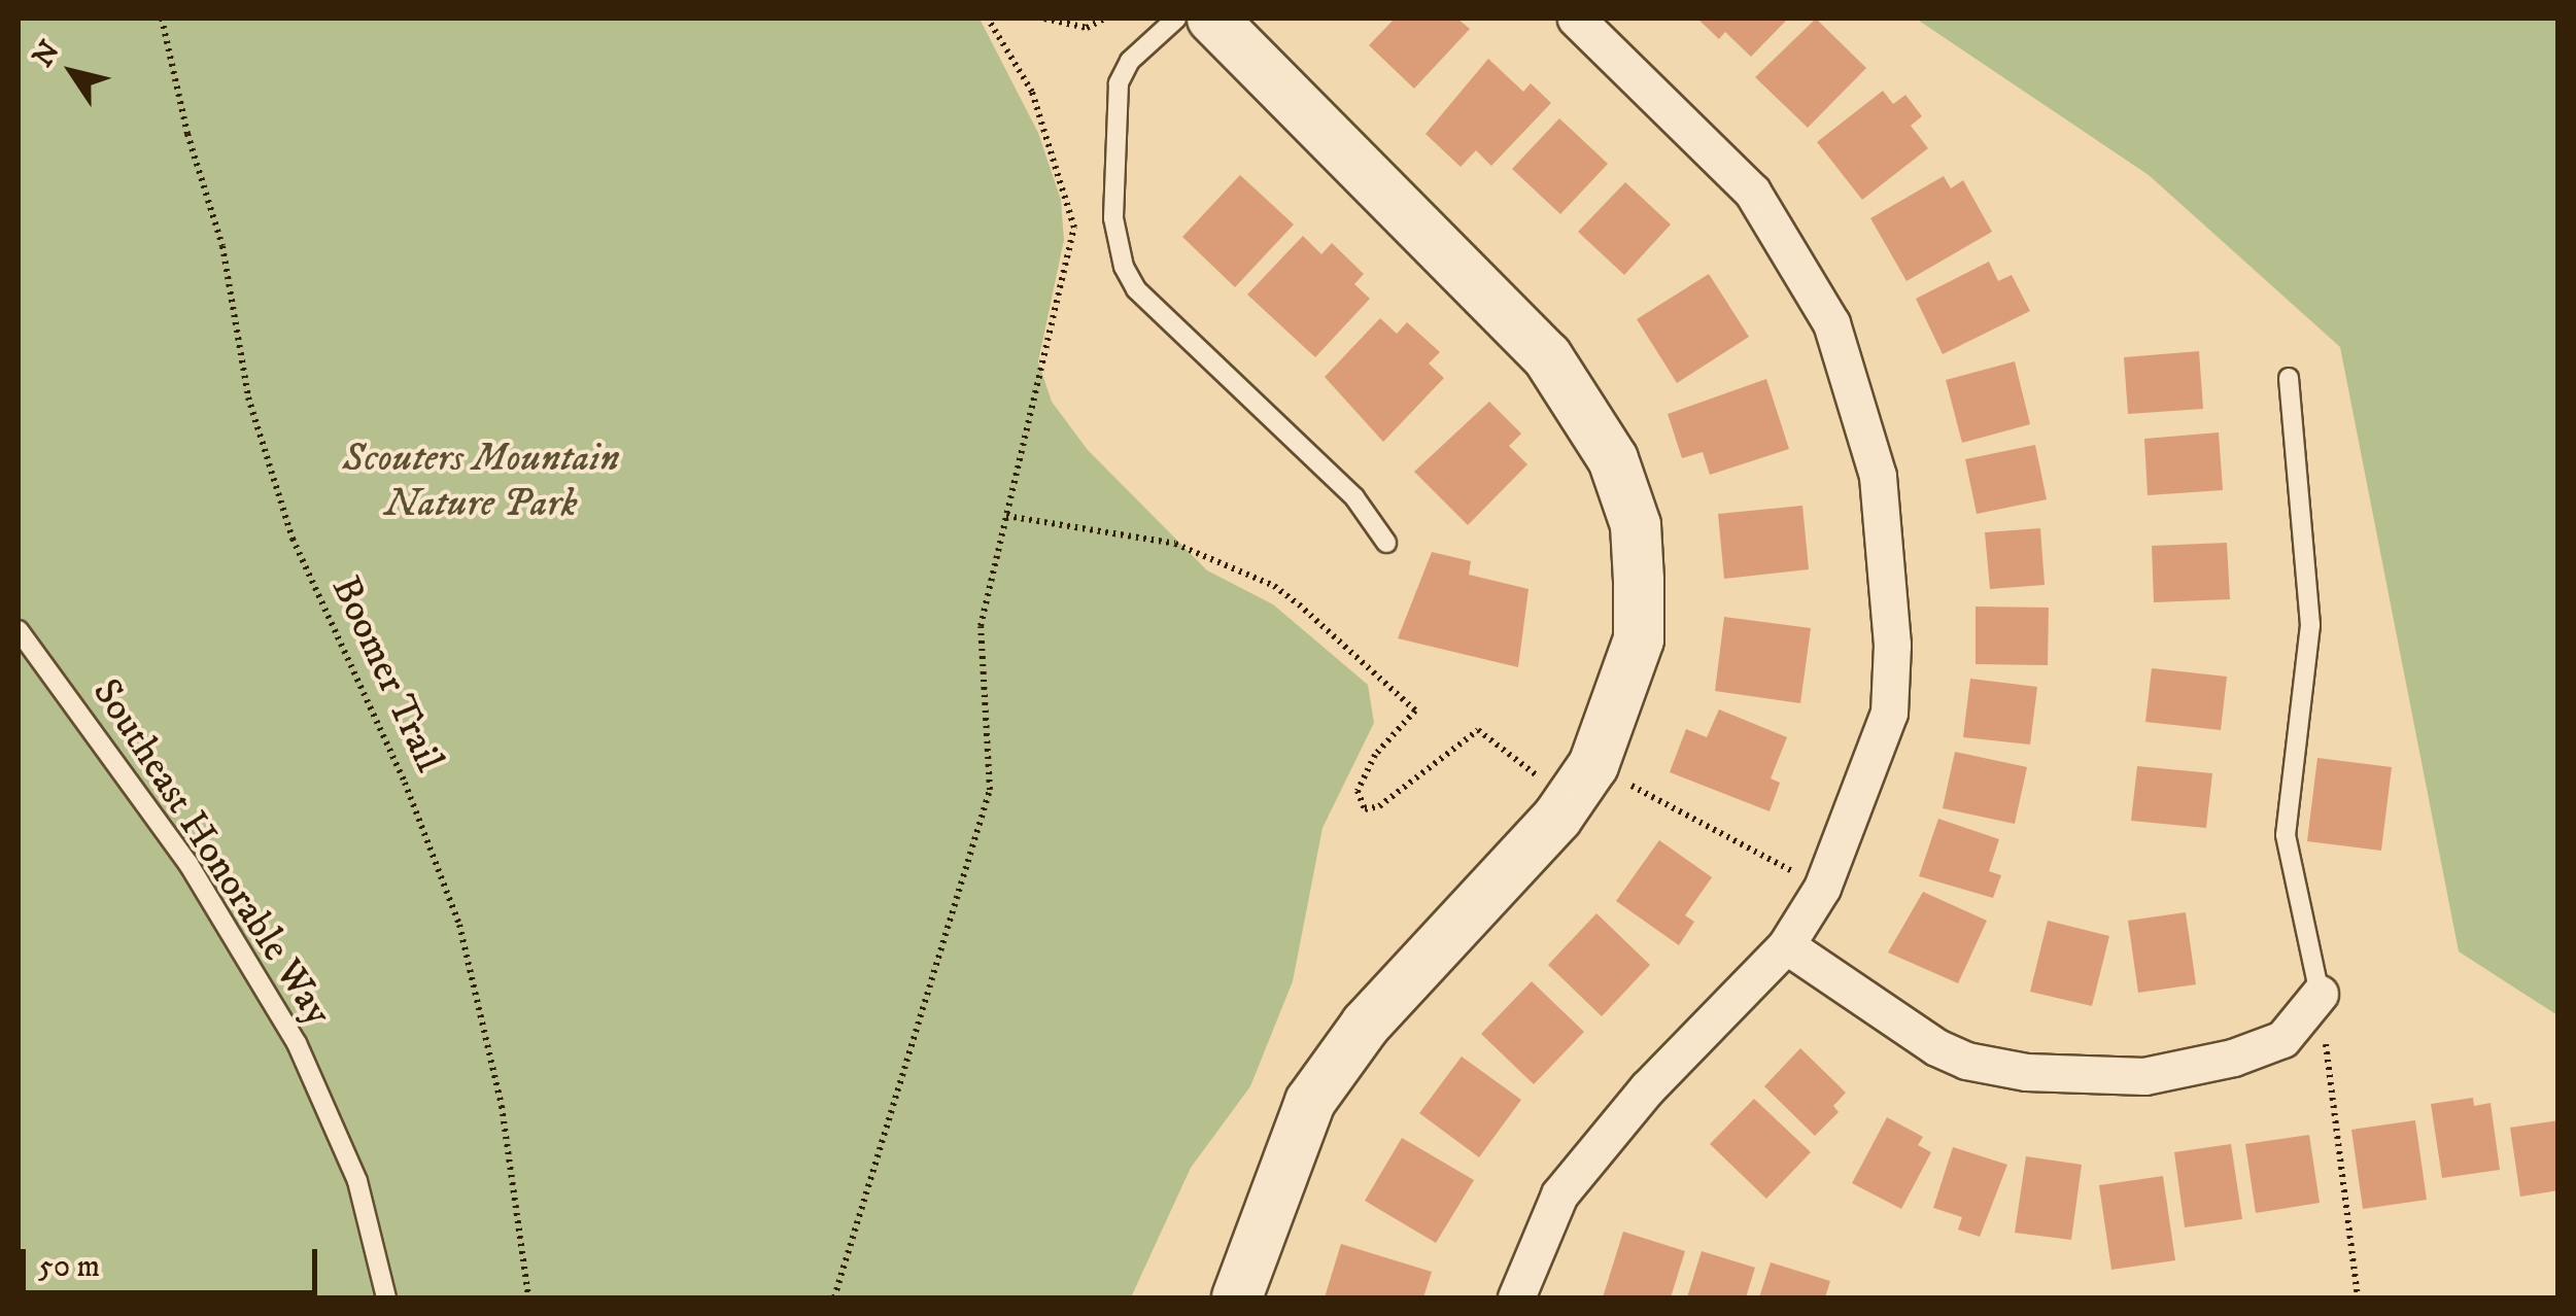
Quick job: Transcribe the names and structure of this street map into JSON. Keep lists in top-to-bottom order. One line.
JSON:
{"streets":{"lane":["Southeast Honorable Way"],"path":["Boomer Trail"]},"parks":["Scouters Mountain Nature Park"],"scale_bar":"50 m","north":"top left"}
